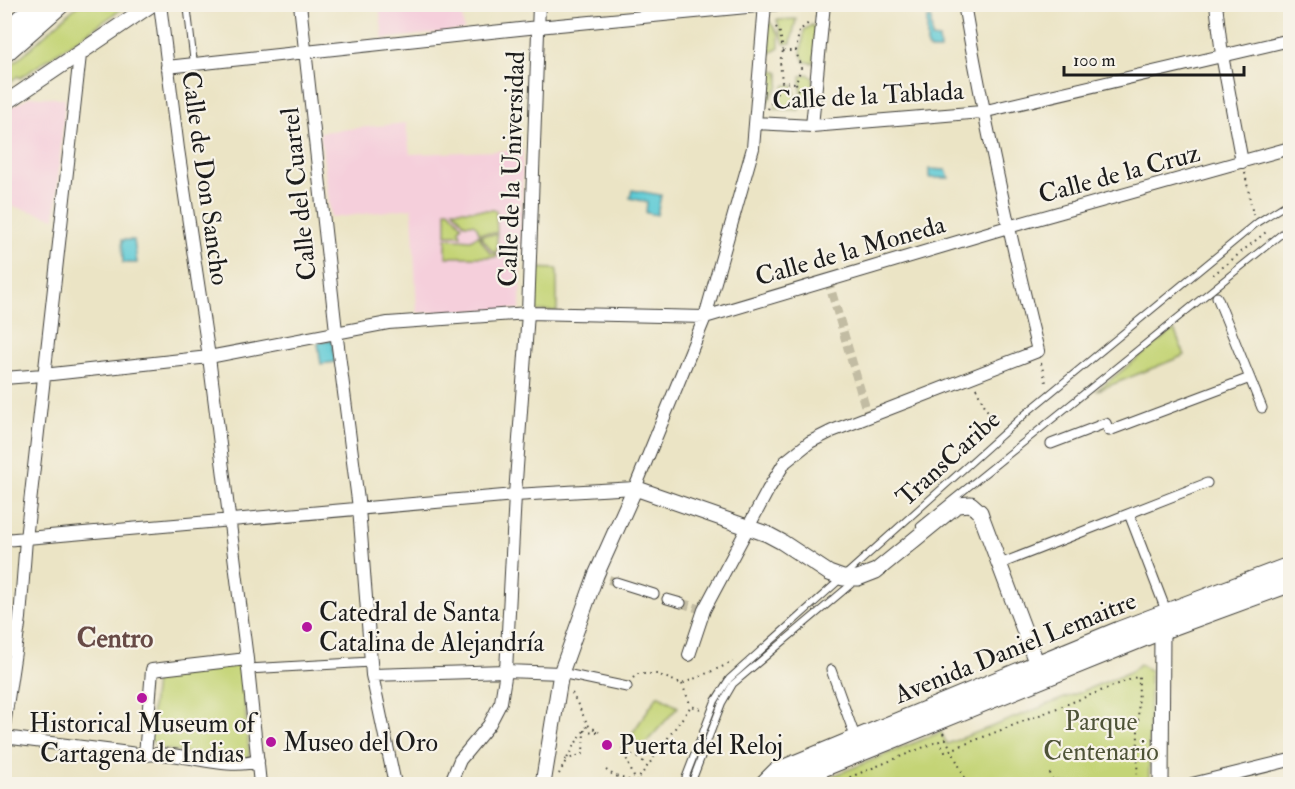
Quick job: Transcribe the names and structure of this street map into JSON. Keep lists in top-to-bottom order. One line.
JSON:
{"streets":{"main road":["Avenida Daniel Lemaitre"],"street":["Calle de la Tablada","Calle de la Universidad","Calle de la Cruz","Calle de Don Sancho","Calle del Cuartel","Calle de la Moneda"],"lane":["TransCaribe"]},"crossings":[["Calle de la Universidad","Calle de la Moneda"],["Calle de la Cruz","Calle de la Moneda"],["Calle de Don Sancho","Calle de la Moneda"],["Calle del Cuartel","Calle de la Moneda"]],"districts":["Centro"],"parks":["Parque Centenario"],"places":["Catedral de Santa Catalina de Alejandría","Historical Museum of Cartagena de Indias","Museo del Oro","Puerta del Reloj"],"scale_bar":"100 m"}
